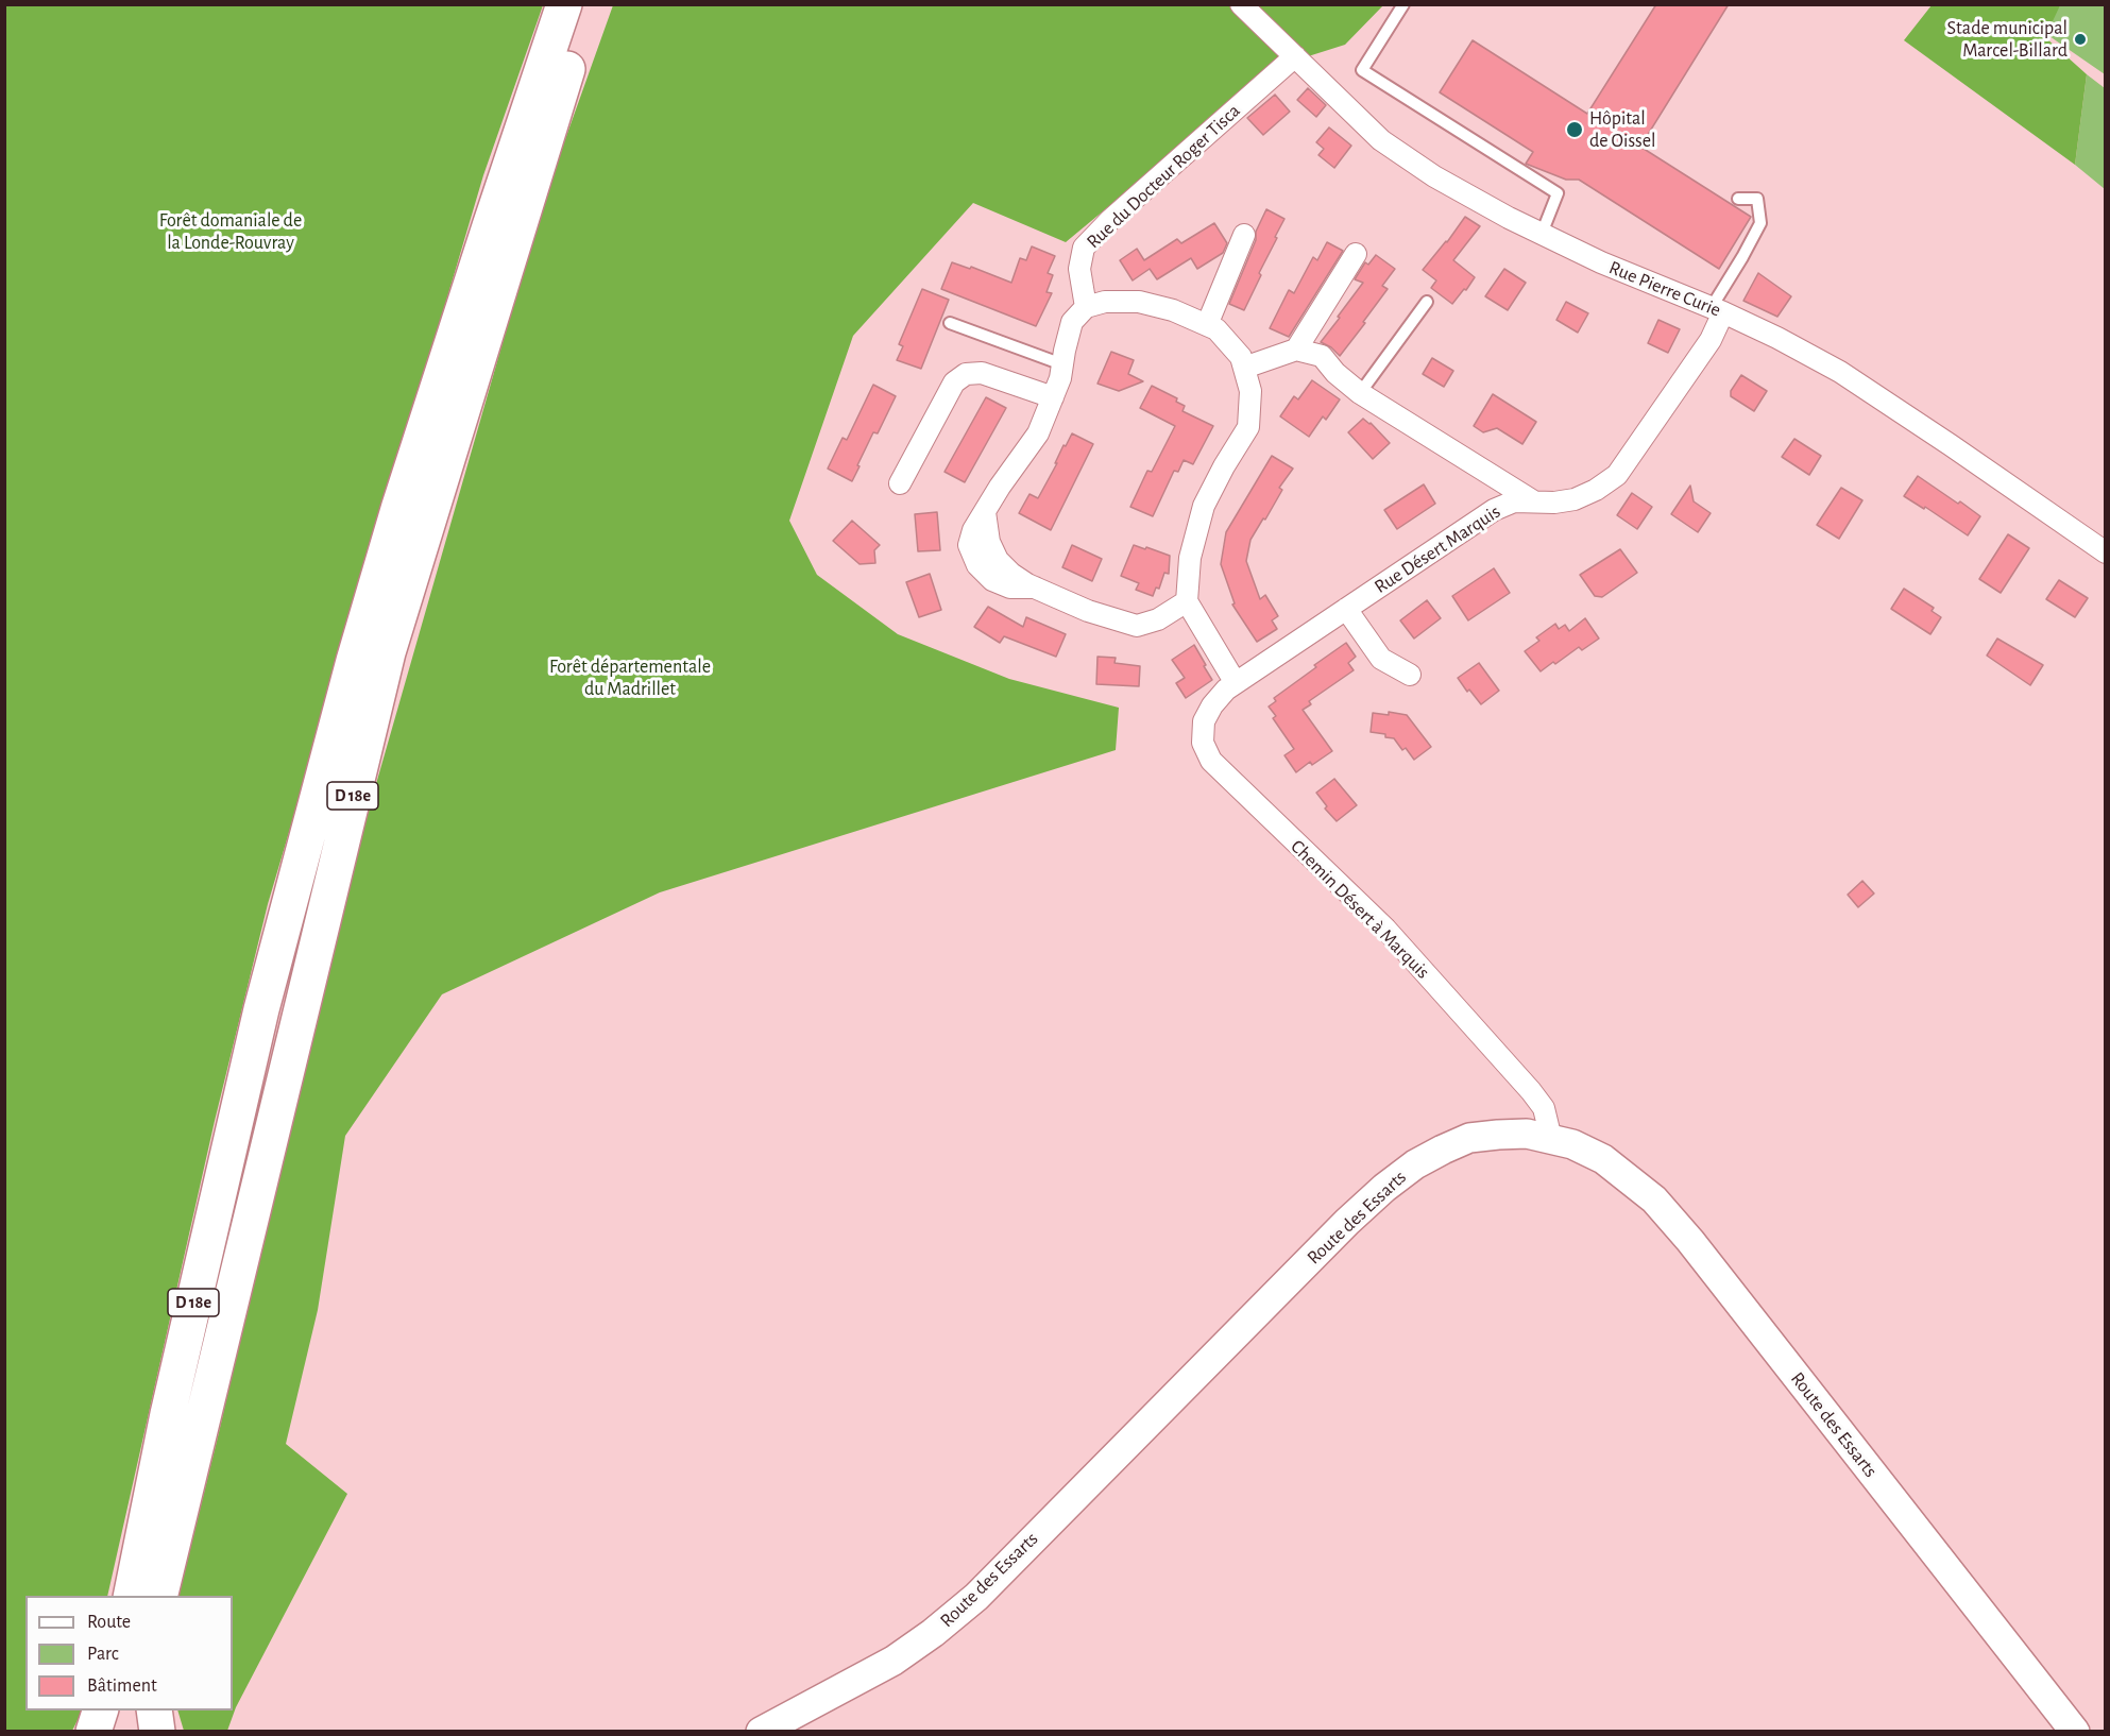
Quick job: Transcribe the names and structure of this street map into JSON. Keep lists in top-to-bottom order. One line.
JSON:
{"streets":{"highway":["D 18e"],"main road":["Route des Essarts"],"street":["Rue du Docteur Roger Tisca","Rue Pierre Curie","Rue Désert Marquis","Chemin Désert à Marquis"]},"crossings":[["Rue du Docteur Roger Tisca","Rue Pierre Curie"],["Rue Pierre Curie","Rue Désert Marquis"],["Rue Désert Marquis","Chemin Désert à Marquis"],["Chemin Désert à Marquis","Route des Essarts"]],"parks":["Forêt domaniale de la Londe-Rouvray","Forêt départementale du Madrillet"],"places":["Stade municipal Marcel-Billard","Hôpital de Oissel"],"legend":["Route","Parc","Bâtiment"]}
